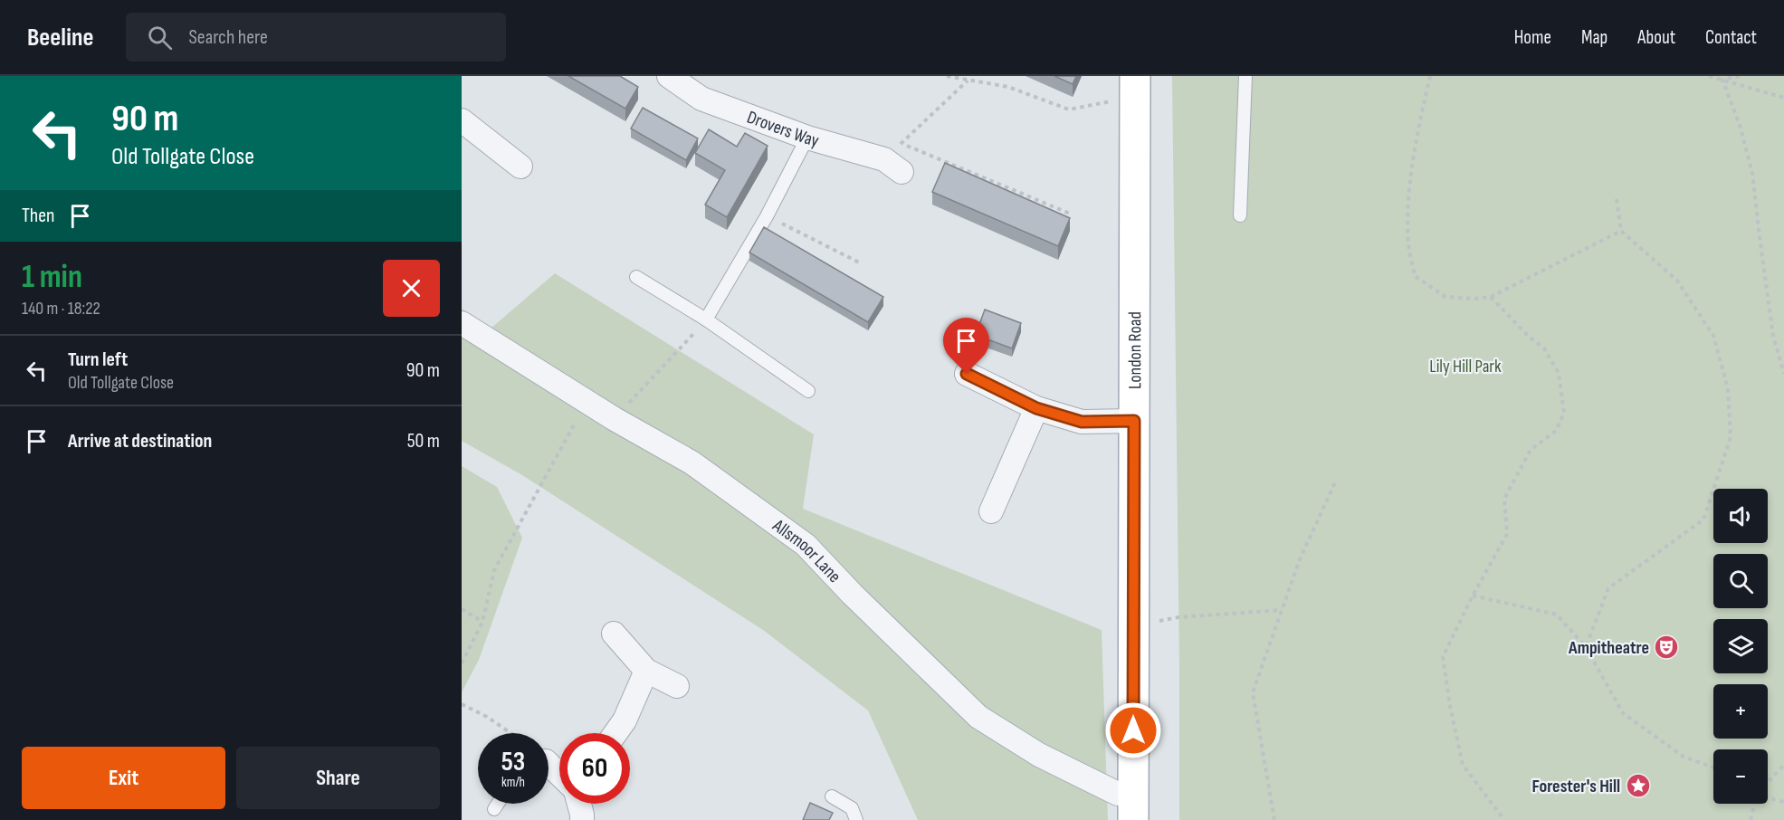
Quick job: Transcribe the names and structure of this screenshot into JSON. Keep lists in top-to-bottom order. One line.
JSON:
{"streets":{"main road":["London Road"],"street":["Drovers Way","Allsmoor Lane"]},"crossings":[["London Road","Allsmoor Lane"]],"parks":["Lily Hill Park"],"places":{"theatre":["Ampitheatre"],"place":["Forester's Hill"]},"page":{"header":"Beeline","search":"Search here","nav":["Home","Map","About","Contact"],"turn":["90 m","Old Tollgate Close"],"then":"Then","heading":["1 min","140 m · 18:22"],"list":[{"name":"Turn left","note":"Old Tollgate Close","value":"90 m"},{"name":"Arrive at destination","value":"50 m"}],"map_buttons":["+","−"],"speed":"53 km/h","limit":"60","buttons":["Exit","Share"]}}
